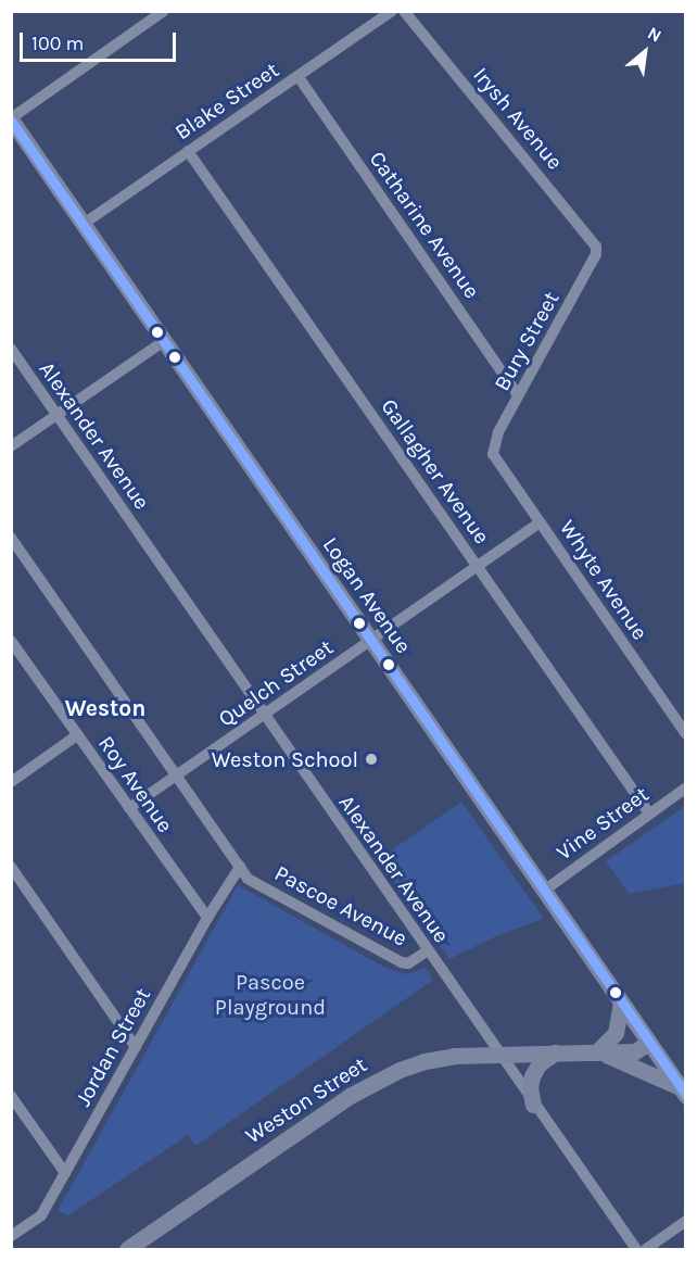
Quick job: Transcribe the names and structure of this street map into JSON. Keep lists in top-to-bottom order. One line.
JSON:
{"streets":{"main road":["Logan Avenue","Weston Street"],"street":["Blake Street","Irysh Avenue","Catharine Avenue","Bury Street","Alexander Avenue","Gallagher Avenue","Whyte Avenue","Quelch Street","Roy Avenue","Vine Street","Pascoe Avenue","Jordan Street"]},"crossings":[["Blake Street","Catharine Avenue"],["Blake Street","Gallagher Avenue"],["Blake Street","Logan Avenue"],["Irysh Avenue","Bury Street"],["Catharine Avenue","Bury Street"],["Bury Street","Whyte Avenue"],["Alexander Avenue","Quelch Street"],["Alexander Avenue","Pascoe Avenue"],["Alexander Avenue","Weston Street"],["Gallagher Avenue","Quelch Street"],["Gallagher Avenue","Vine Street"],["Whyte Avenue","Quelch Street"],["Logan Avenue","Quelch Street"],["Logan Avenue","Vine Street"],["Logan Avenue","Weston Street"],["Quelch Street","Roy Avenue"],["Roy Avenue","Jordan Street"],["Pascoe Avenue","Jordan Street"]],"districts":["Weston"],"parks":["Pascoe Playground"],"places":["Weston School"],"scale_bar":"100 m","north":"top right"}
